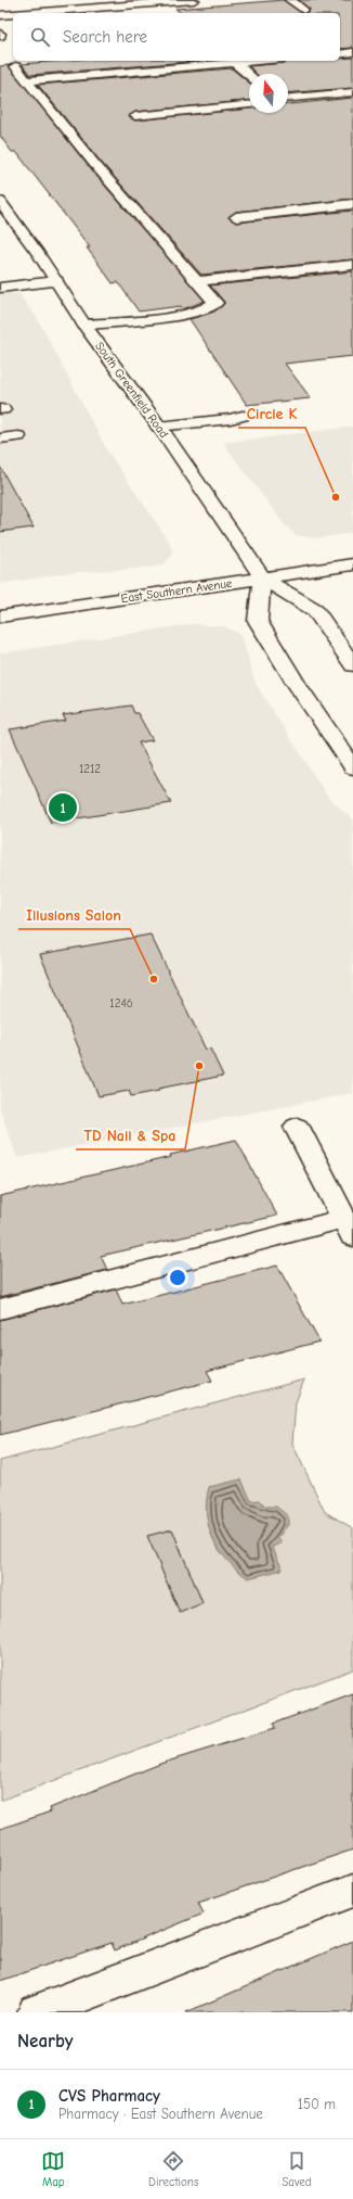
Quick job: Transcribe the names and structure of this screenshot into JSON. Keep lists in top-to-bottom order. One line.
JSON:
{"streets":{"main road":["South Greenfield Road","East Southern Avenue"]},"crossings":[["South Greenfield Road","East Southern Avenue"]],"places":["Circle K","Illusions Salon","TD Nail & Spa"],"house_numbers":["1212","1246"],"north":"top","page":{"search":"Search here","pins":"1","heading":"Nearby","list":[{"mark":"1","name":"CVS Pharmacy","note":"Pharmacy · East Southern Avenue","value":"150 m"}],"nav":["Map","Directions","Saved"]}}
